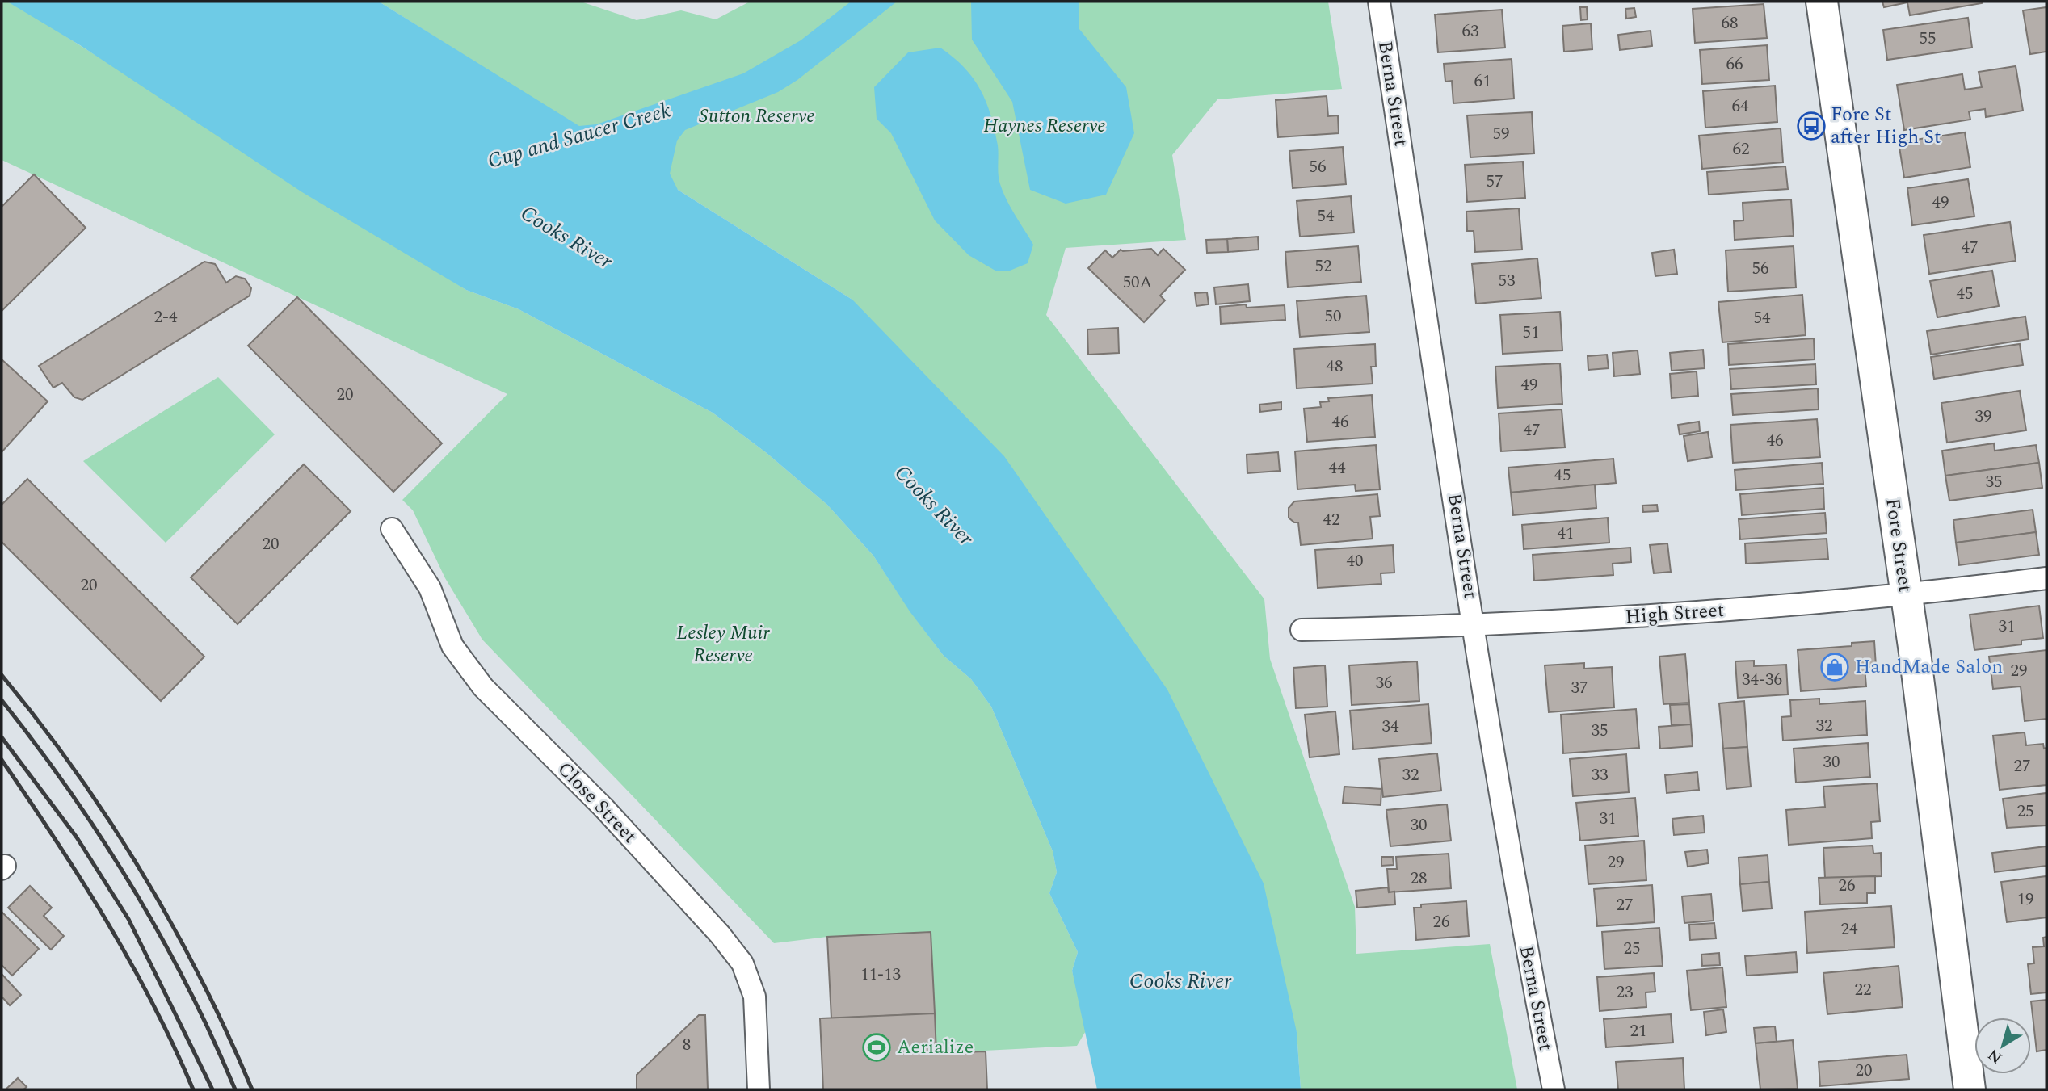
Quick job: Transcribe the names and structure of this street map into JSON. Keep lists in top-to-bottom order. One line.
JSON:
{"streets":{"main road":["Fore Street"],"street":["Berna Street","High Street","Close Street"]},"crossings":[["Berna Street","High Street"],["Fore Street","High Street"]],"water":["Cup and Saucer Creek","Cooks River"],"parks":["Sutton Reserve","Haynes Reserve","Lesley Muir Reserve"],"places":{"bus stop":["Fore St after High St"],"shop":["HandMade Salon"],"sports":["Aerialize"]},"house_numbers":["68","63","55","66","61","64","59","62","56","57","49","54","47","52","56","53","50A","45","50","2-4","54","51","48","49","20","39","46","47","46","44","45","35","42","41","20","40","20","31","29","34-36","36","37","32","34","35","30","27","32","33","25","31","30","29","28","26","19","27","26","24","25","11-13","22","23","21","8","20"],"north":"bottom left"}
